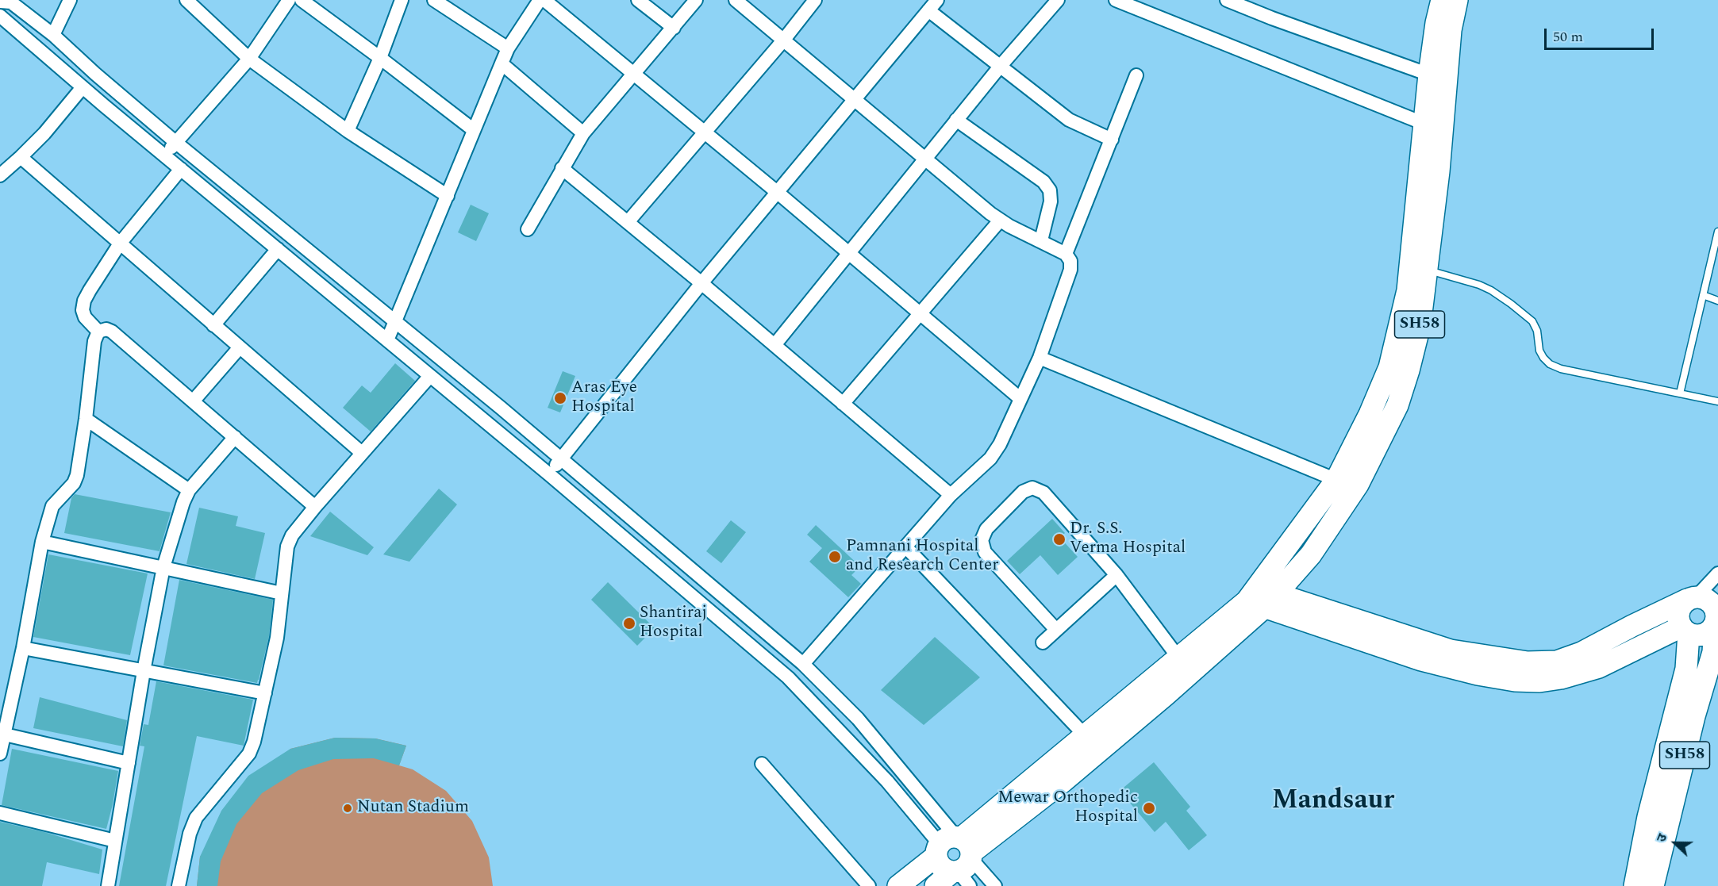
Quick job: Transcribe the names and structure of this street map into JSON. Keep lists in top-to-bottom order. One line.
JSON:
{"streets":{"main road":["SH58"]},"districts":["Mandsaur"],"places":["Aras Eye Hospital","Dr. S.S. Verma Hospital","Pamnani Hospital and Research Center","Shantiraj Hospital","Nutan Stadium","Mewar Orthopedic Hospital"],"scale_bar":"50 m","north":"left"}
